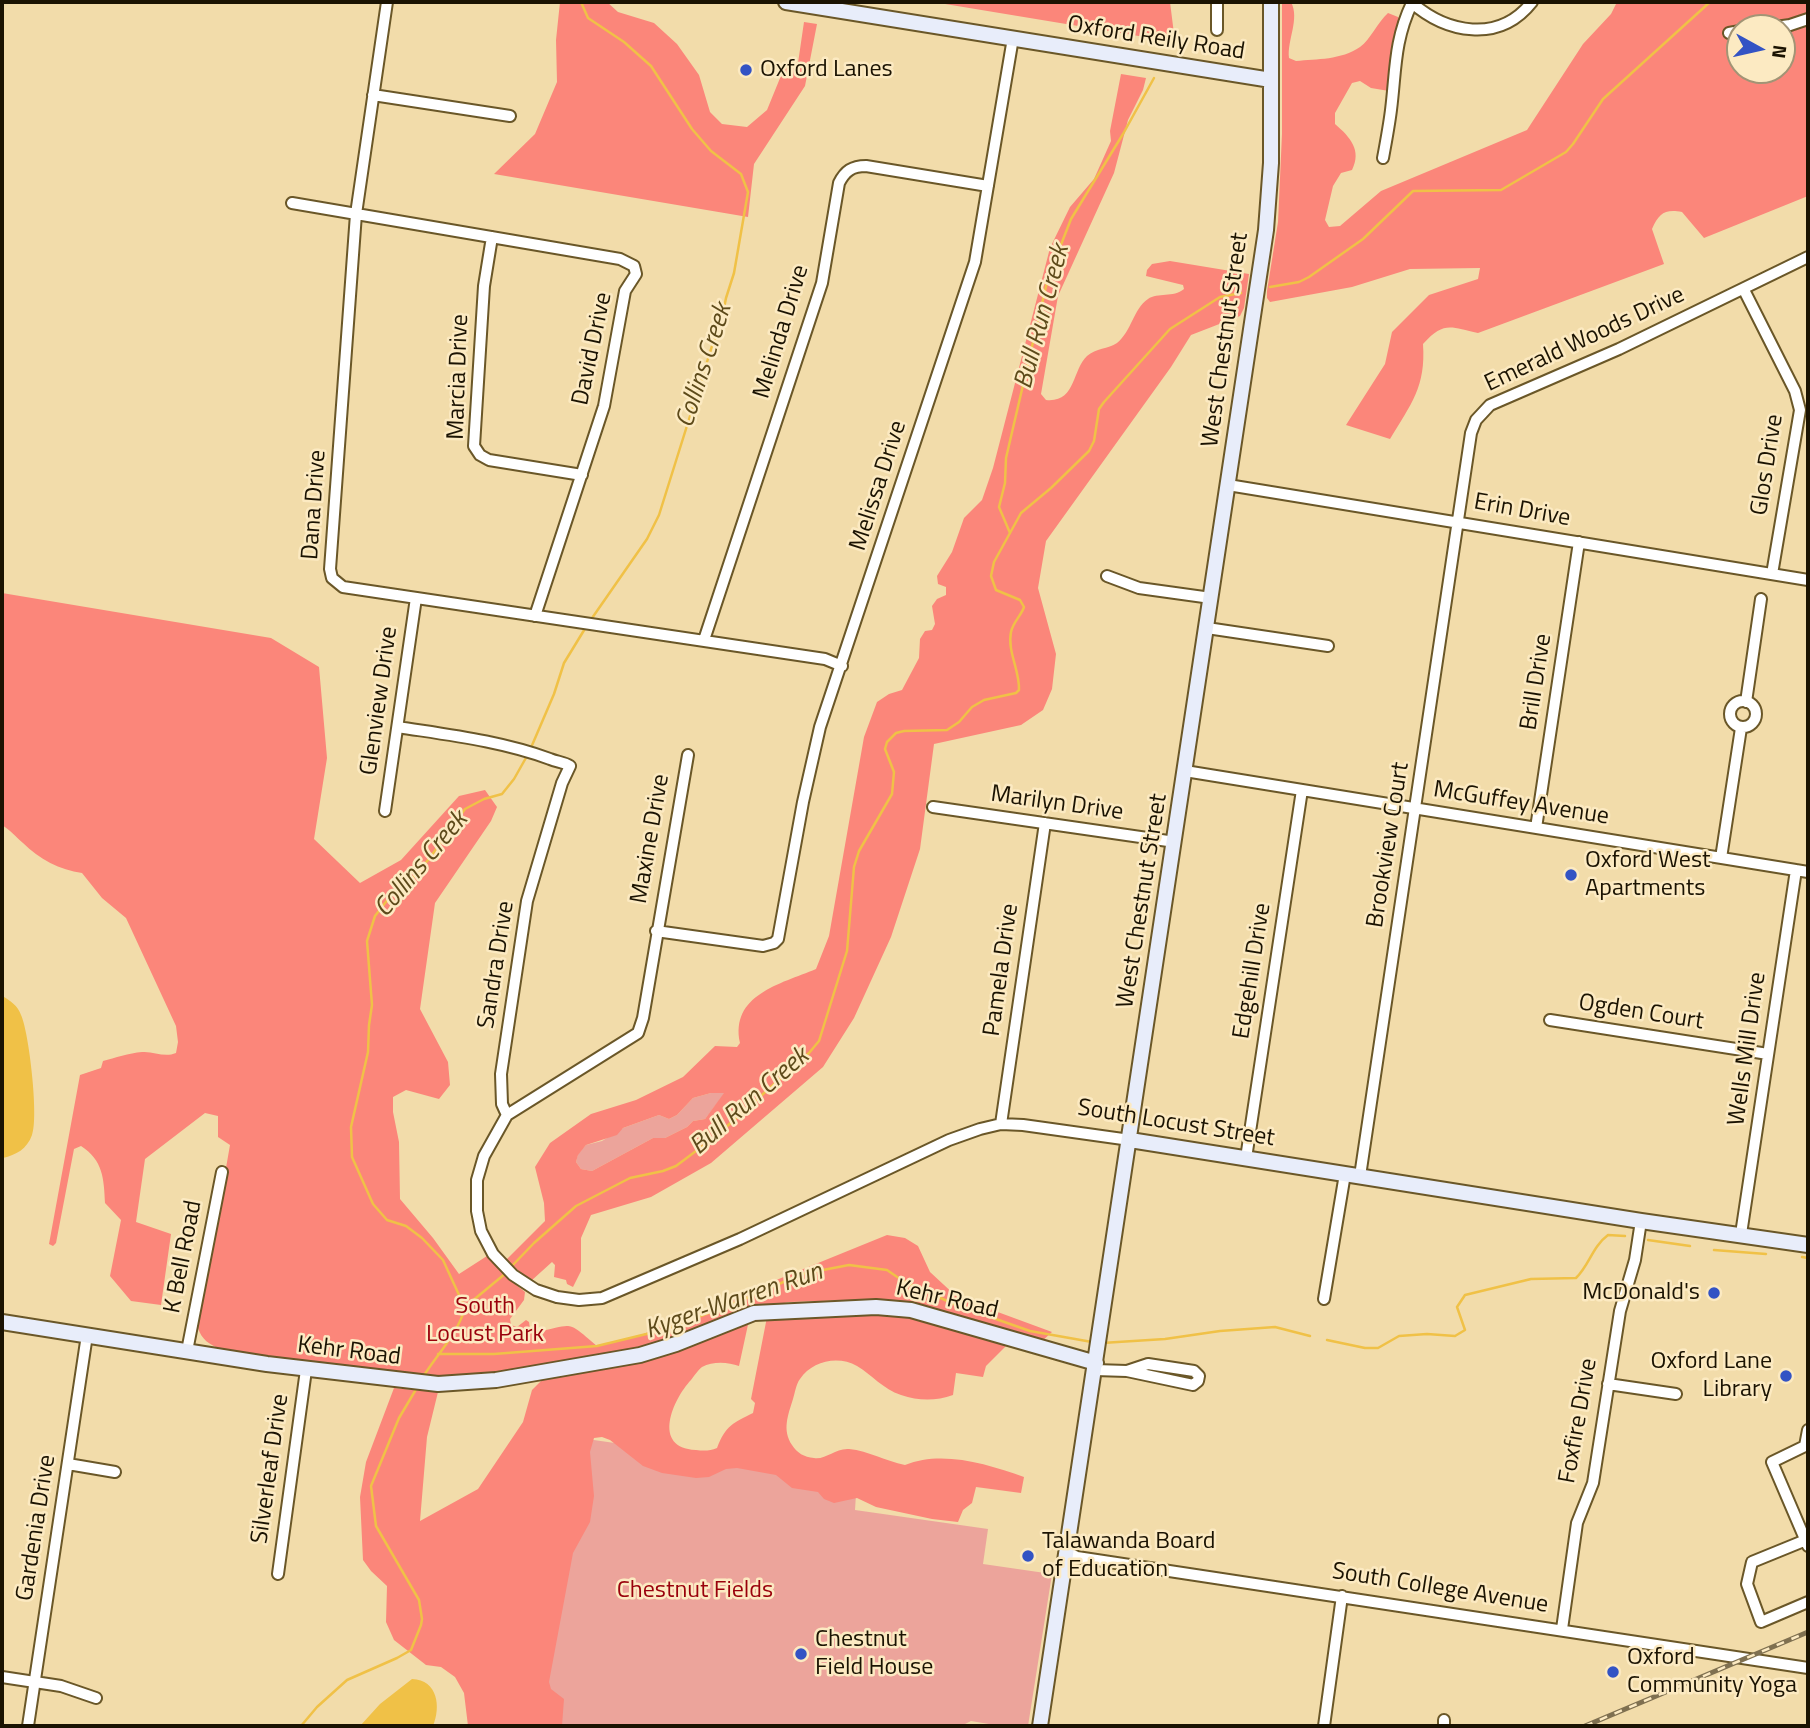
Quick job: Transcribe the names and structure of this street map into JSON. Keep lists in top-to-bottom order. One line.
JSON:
{"streets":{"main road":["Oxford Reily Road","West Chestnut Street","South Locust Street","Kehr Road"],"street":["Melinda Drive","Emerald Woods Drive","David Drive","Marcia Drive","Glos Drive","Melissa Drive","Dana Drive","Erin Drive","Brill Drive","Glenview Drive","Marilyn Drive","McGuffey Avenue","Maxine Drive","Brookview Court","Sandra Drive","Pamela Drive","Edgehill Drive","Ogden Court","Wells Mill Drive","K Bell Road","Foxfire Drive","Silverleaf Drive","Gardenia Drive","South College Avenue"]},"crossings":[["Oxford Reily Road","West Chestnut Street"],["Oxford Reily Road","Melissa Drive"],["Melinda Drive","Melissa Drive"],["Melinda Drive","Dana Drive"],["West Chestnut Street","Erin Drive"],["West Chestnut Street","Marilyn Drive"],["West Chestnut Street","McGuffey Avenue"],["West Chestnut Street","South Locust Street"],["West Chestnut Street","Kehr Road"],["West Chestnut Street","South College Avenue"],["Emerald Woods Drive","Glos Drive"],["Emerald Woods Drive","Erin Drive"],["Emerald Woods Drive","Brookview Court"],["David Drive","Marcia Drive"],["David Drive","Dana Drive"],["Glos Drive","Erin Drive"],["Melissa Drive","Dana Drive"],["Melissa Drive","Maxine Drive"],["Dana Drive","Glenview Drive"],["Erin Drive","Brill Drive"],["Erin Drive","Brookview Court"],["Brill Drive","McGuffey Avenue"],["Glenview Drive","Sandra Drive"],["Marilyn Drive","Pamela Drive"],["McGuffey Avenue","Brookview Court"],["McGuffey Avenue","Edgehill Drive"],["McGuffey Avenue","Wells Mill Drive"],["Maxine Drive","Sandra Drive"],["Maxine Drive","South Locust Street"],["Brookview Court","South Locust Street"],["Sandra Drive","South Locust Street"],["Pamela Drive","South Locust Street"],["Edgehill Drive","South Locust Street"],["Ogden Court","Wells Mill Drive"],["Wells Mill Drive","South Locust Street"],["South Locust Street","Foxfire Drive"],["K Bell Road","Kehr Road"],["Kehr Road","Silverleaf Drive"],["Kehr Road","Gardenia Drive"],["Foxfire Drive","South College Avenue"]],"water":["Bull Run Creek","Collins Creek","Kyger-Warren Run"],"parks":["South Locust Park","Chestnut Fields"],"places":["Oxford Lanes","Oxford West Apartments","McDonald's","Oxford Lane Library","Talawanda Board of Education","Chestnut Field House","Oxford Community Yoga"],"north":"right"}
